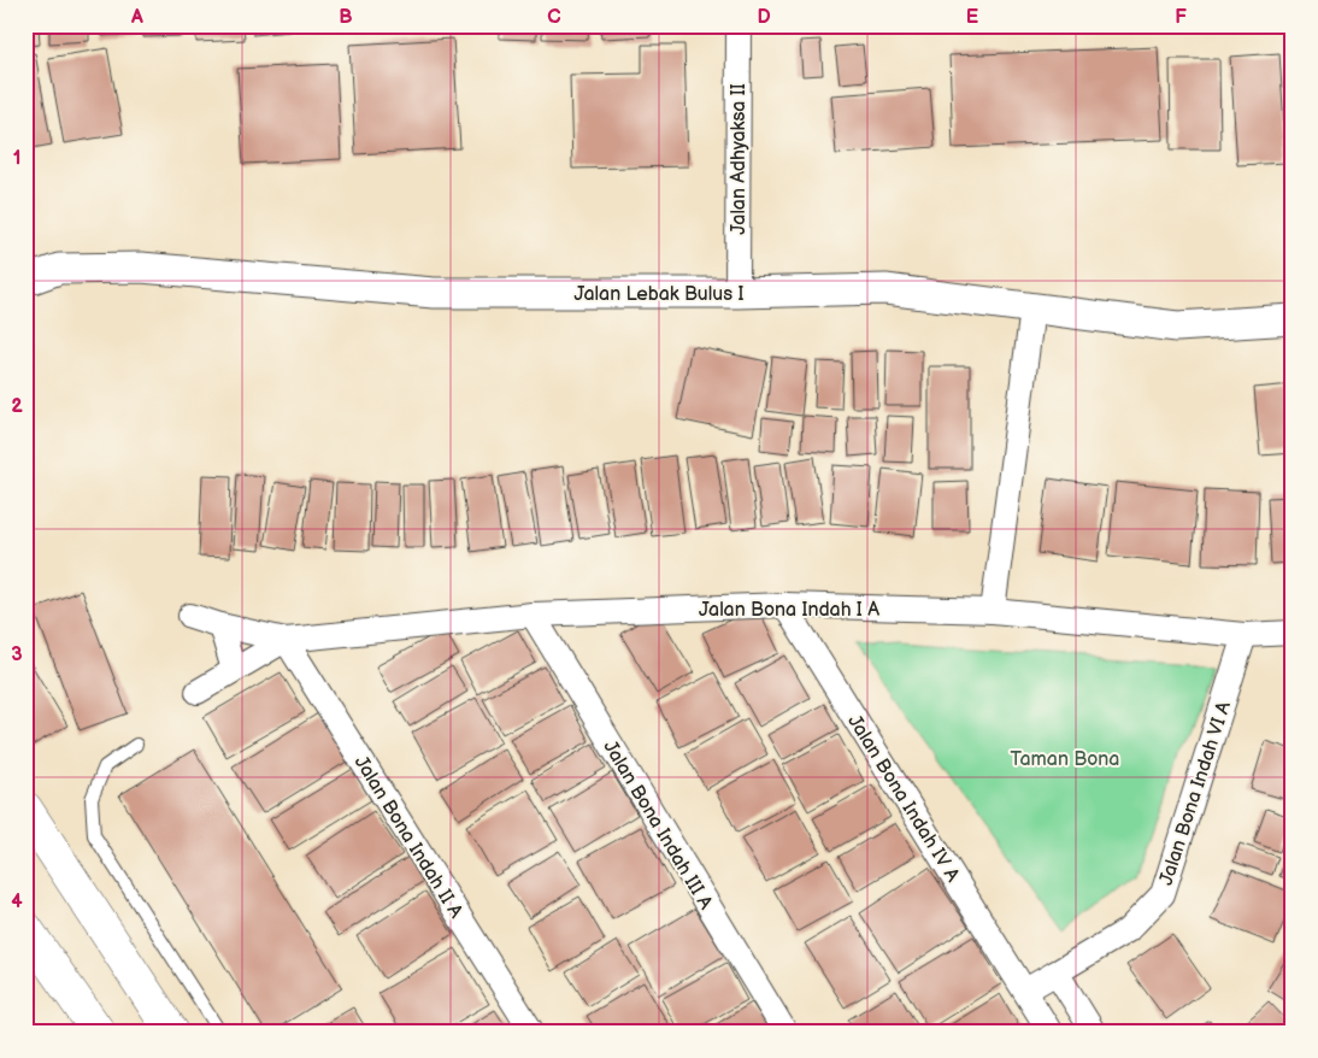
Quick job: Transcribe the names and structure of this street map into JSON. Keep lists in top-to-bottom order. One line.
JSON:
{"streets":{"street":["Jalan Adhyaksa II","Jalan Lebak Bulus I","Jalan Bona Indah I A","Jalan Bona Indah VI A","Jalan Bona Indah IV A","Jalan Bona Indah III A","Jalan Bona Indah II A"]},"crossings":[["Jalan Adhyaksa II","Jalan Lebak Bulus I"],["Jalan Bona Indah I A","Jalan Bona Indah VI A"],["Jalan Bona Indah I A","Jalan Bona Indah IV A"],["Jalan Bona Indah I A","Jalan Bona Indah III A"],["Jalan Bona Indah I A","Jalan Bona Indah II A"]],"parks":["Taman Bona"],"grid":{"columns":["A","B","C","D","E","F"],"rows":["1","2","3","4"]}}
